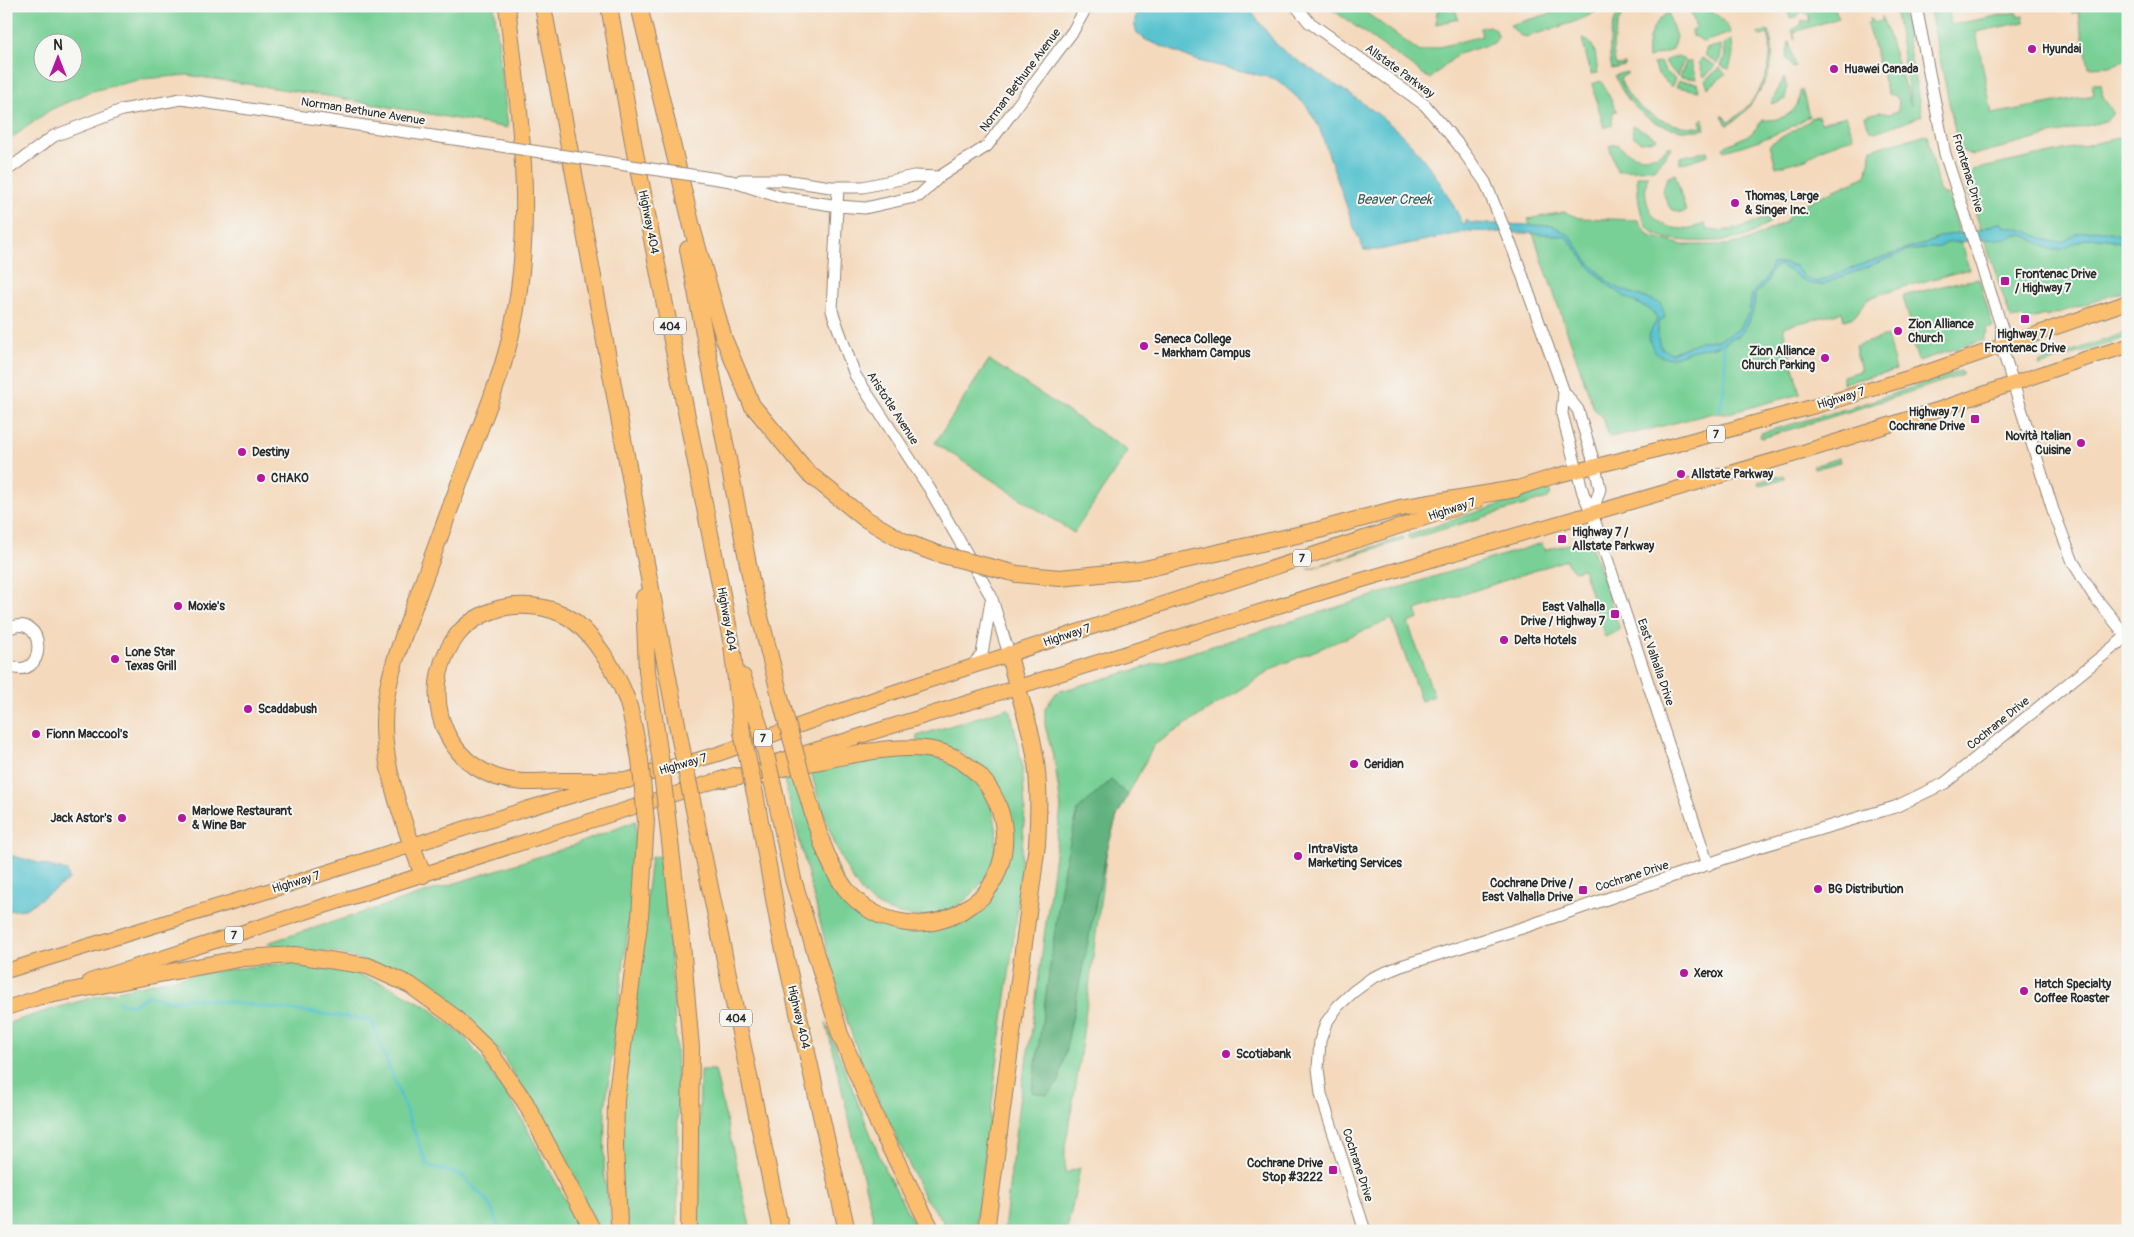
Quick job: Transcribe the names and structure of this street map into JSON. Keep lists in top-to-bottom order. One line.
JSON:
{"streets":{"highway":["Highway 404","404"],"main road":["Highway 7","7"],"street":["Allstate Parkway","Norman Bethune Avenue","Frontenac Drive","Aristotle Avenue","East Valhalla Drive","Cochrane Drive"]},"crossings":[["Allstate Parkway","Highway 7"],["Allstate Parkway","East Valhalla Drive"],["Norman Bethune Avenue","Aristotle Avenue"],["Frontenac Drive","Highway 7"],["Frontenac Drive","Cochrane Drive"],["Highway 7","Aristotle Avenue"],["Highway 7","East Valhalla Drive"],["Highway 7","Cochrane Drive"],["East Valhalla Drive","Cochrane Drive"]],"water":["Beaver Creek"],"places":{"other":["Hyundai","Huawei Canada","Thomas, Large & Singer Inc.","Zion Alliance Church","Seneca College - Markham Campus","Zion Alliance Church Parking","Novità Italian Cuisine","Destiny","Allstate Parkway","CHAKO","Moxie's","Delta Hotels","Lone Star Texas Grill","Scaddabush","Fionn Maccool's","Ceridian","Jack Astor's","Marlowe Restaurant & Wine Bar","IntraVista Marketing Services","BG Distribution","Xerox","Hatch Specialty Coffee Roaster","Scotiabank"],"transit":["Frontenac Drive / Highway 7","Highway 7 / Frontenac Drive","Highway 7 / Cochrane Drive","Highway 7 / Allstate Parkway","East Valhalla Drive / Highway 7","Cochrane Drive / East Valhalla Drive","Cochrane Drive Stop #3222"]},"north":"top"}
